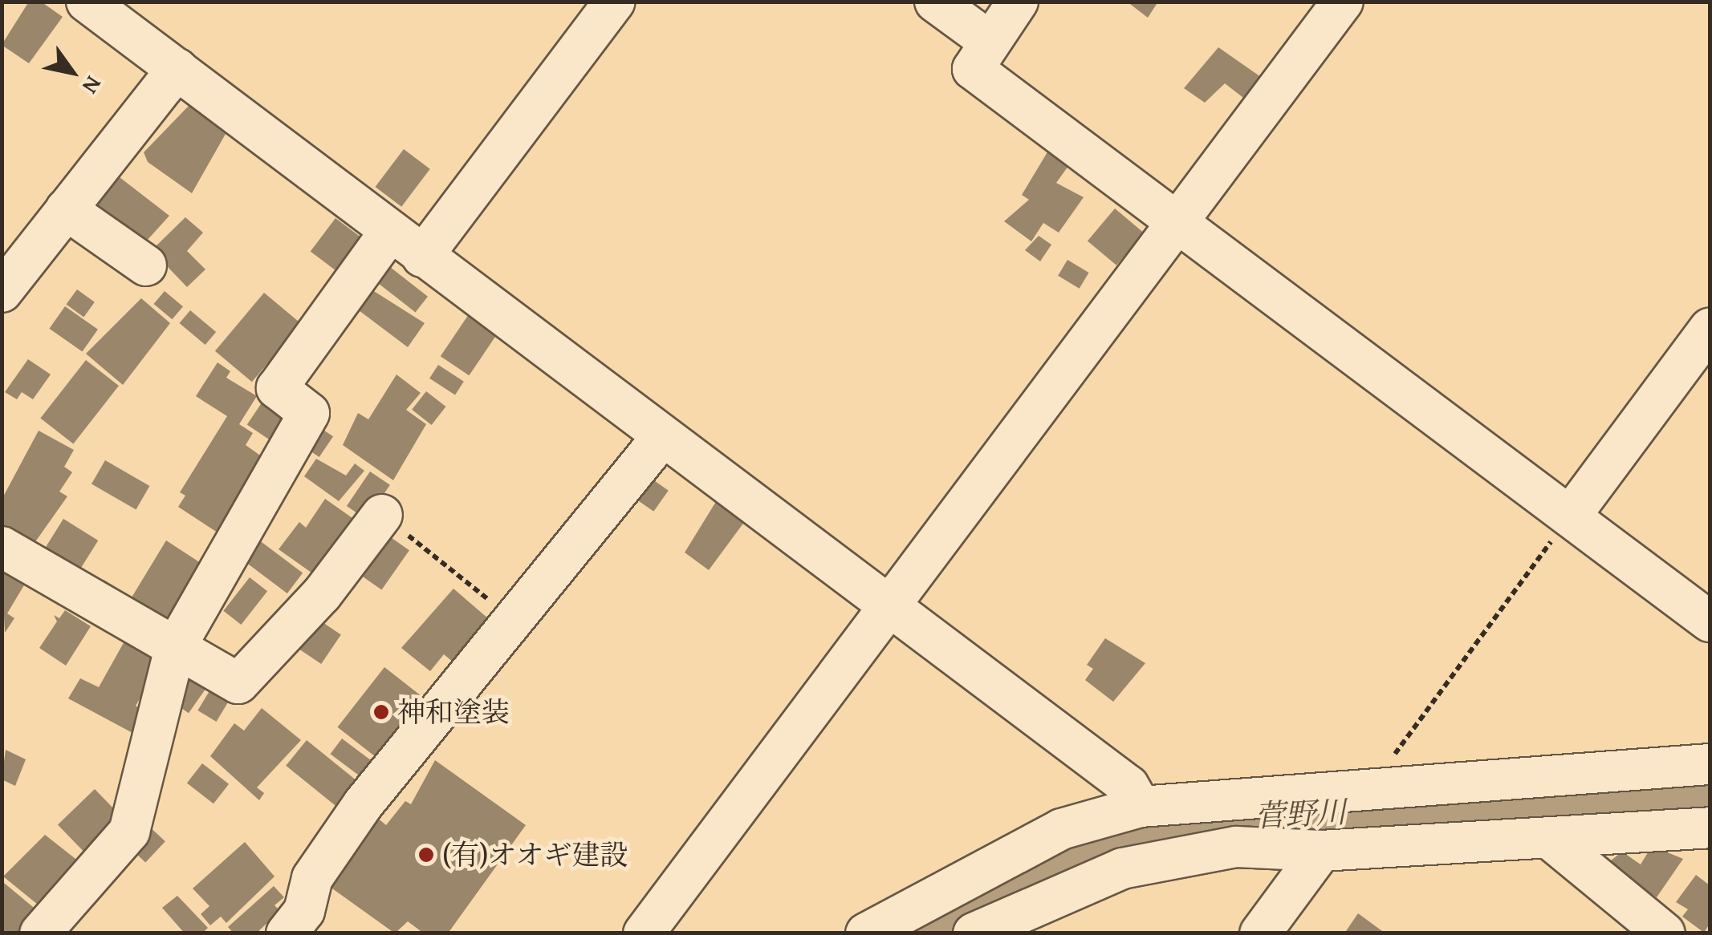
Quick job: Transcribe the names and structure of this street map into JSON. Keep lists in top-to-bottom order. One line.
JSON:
{"water":["菅野川"],"places":["神和塗装","(有)オオギ建設"],"north":"bottom right"}
